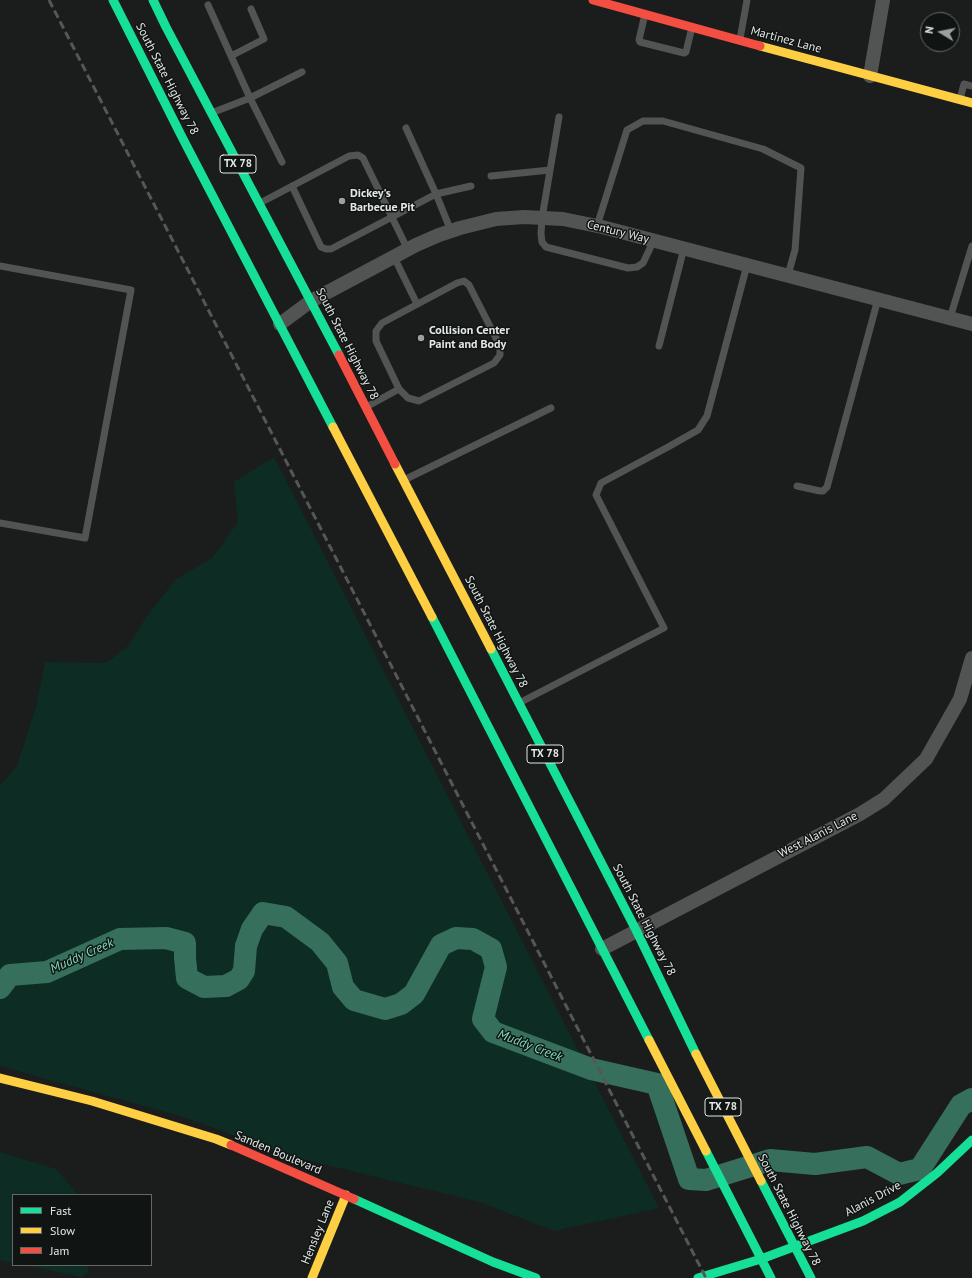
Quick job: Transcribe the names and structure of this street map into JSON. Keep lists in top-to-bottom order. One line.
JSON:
{"streets":{"main road":["Martinez Lane","South State Highway 78","TX 78","Sanden Boulevard","Alanis Drive","Hensley Lane"],"street":["Century Way","West Alanis Lane"]},"crossings":[["South State Highway 78","Century Way"],["South State Highway 78","West Alanis Lane"],["South State Highway 78","Alanis Drive"],["Sanden Boulevard","Hensley Lane"]],"water":["Muddy Creek"],"places":["Dickey's Barbecue Pit","Collision Center Paint and Body"],"legend":["Fast","Slow","Jam"],"north":"left"}
